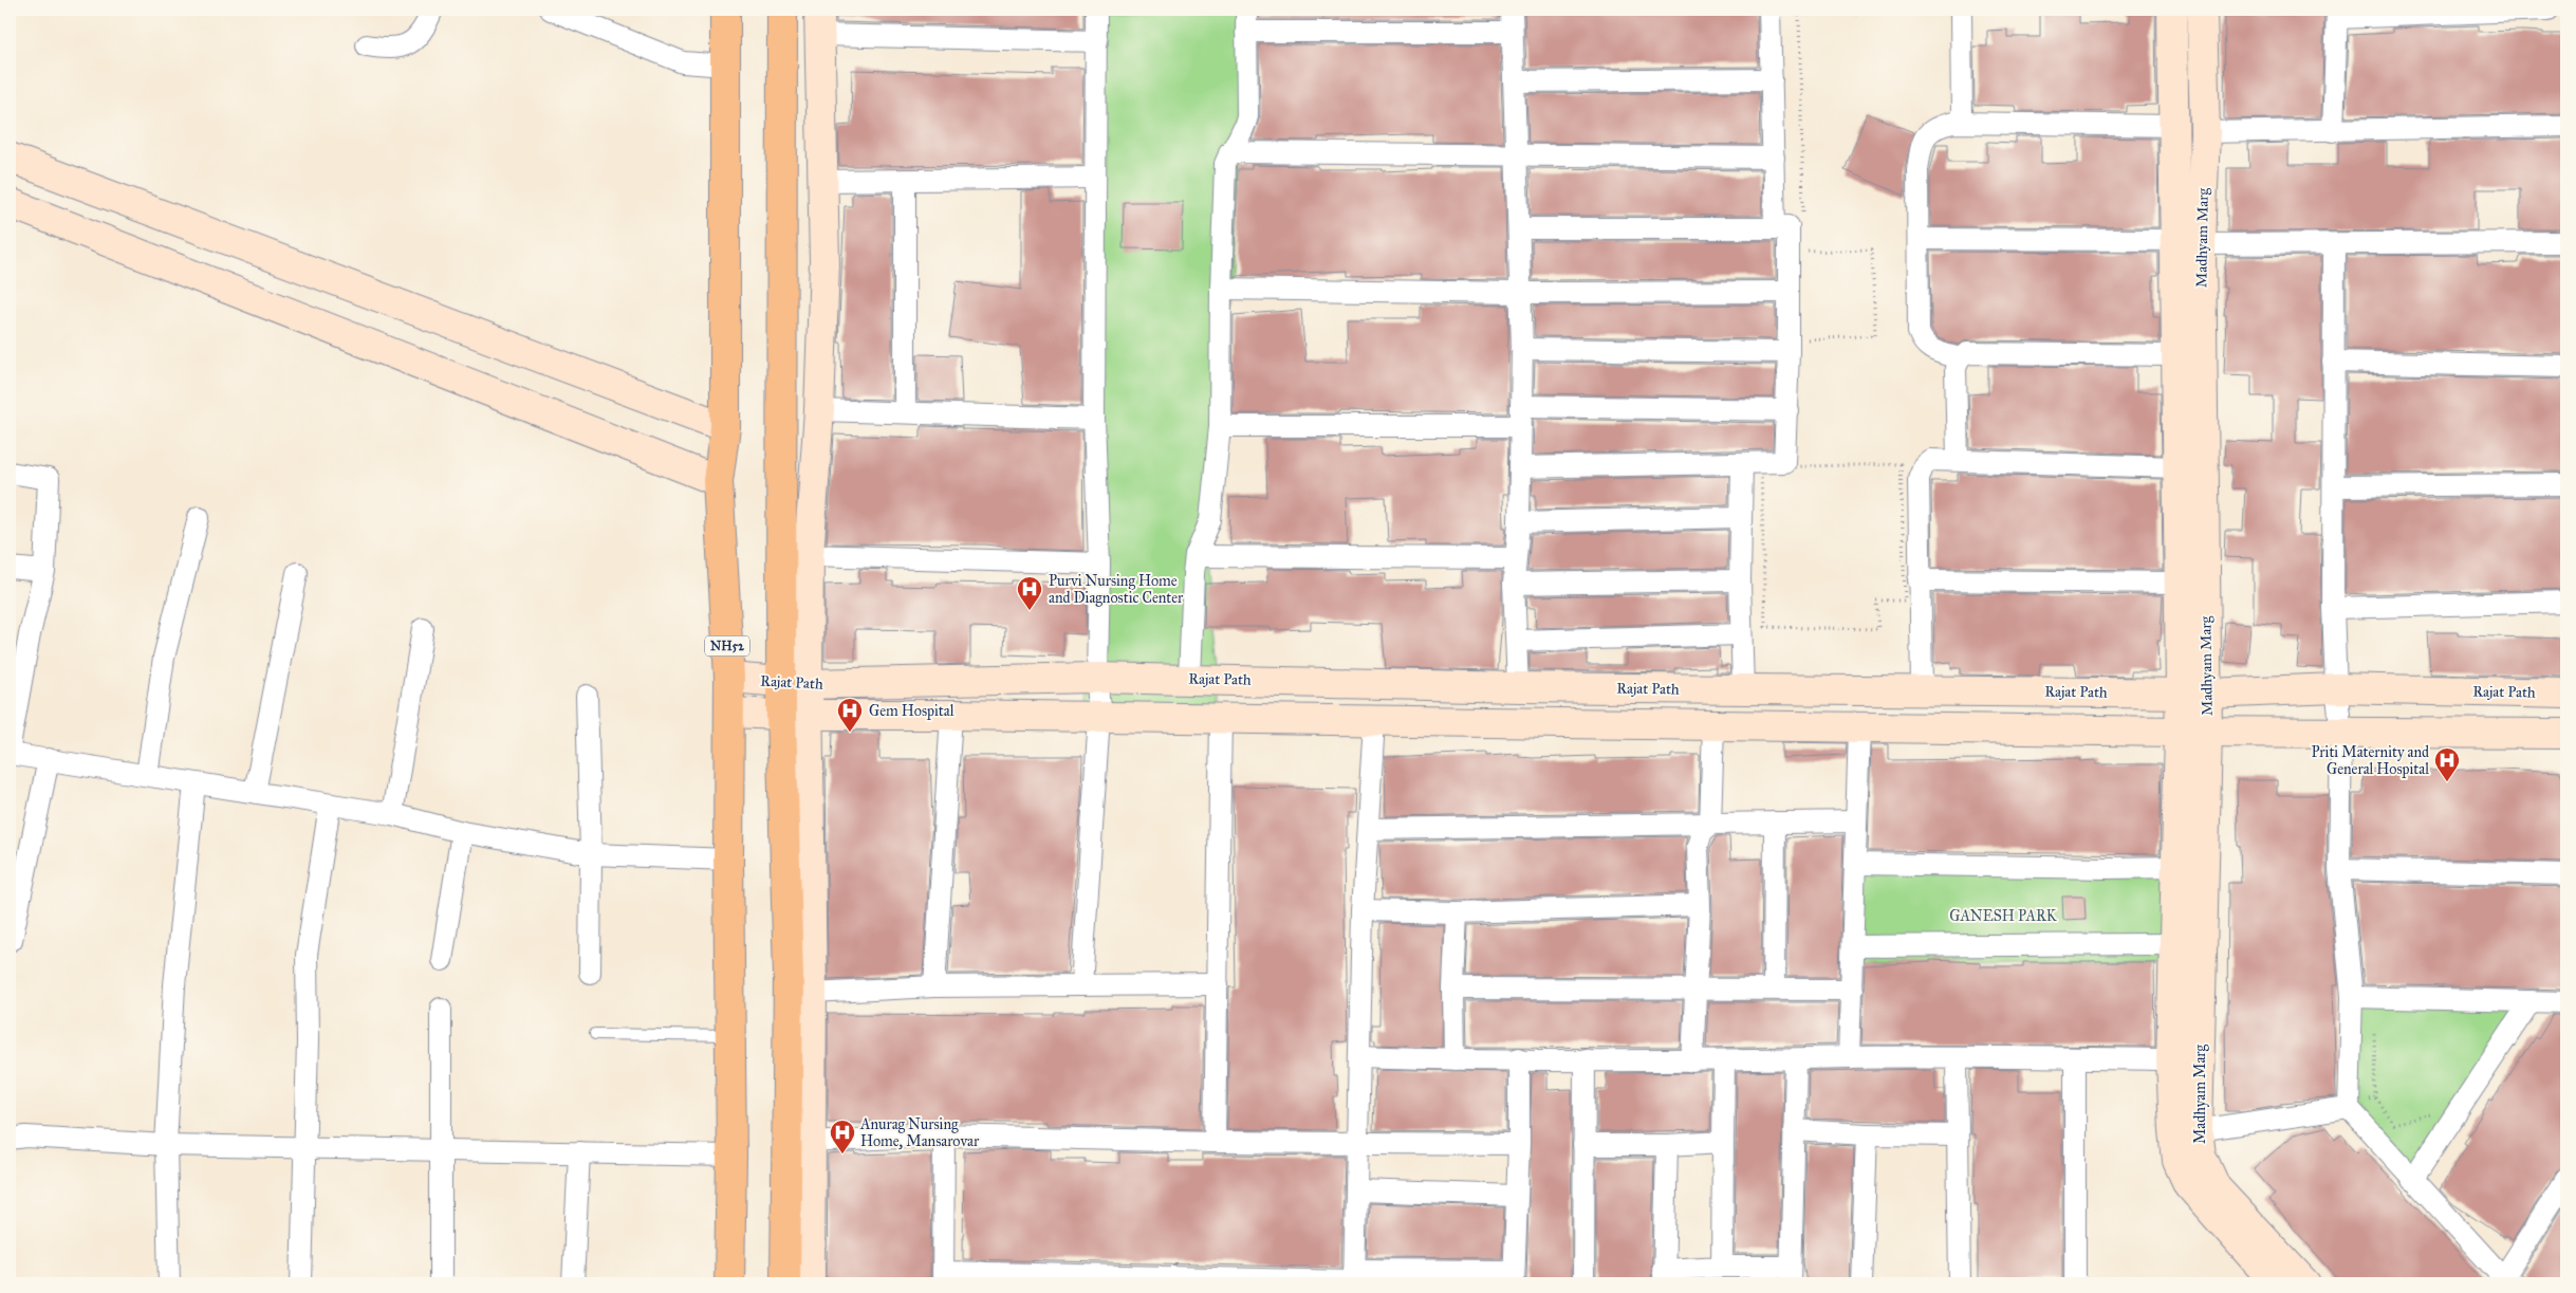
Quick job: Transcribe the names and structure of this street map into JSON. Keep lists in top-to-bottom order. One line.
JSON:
{"streets":{"highway":["NH52"],"street":["Madhyam Marg","Rajat Path"]},"crossings":[["Madhyam Marg","Rajat Path"],["NH52","Rajat Path"]],"parks":["GANESH PARK"],"places":{"hospital":["Purvi Nursing Home and Diagnostic Center","Gem Hospital","Priti Maternity and General Hospital","Anurag Nursing Home, Mansarovar"]}}
